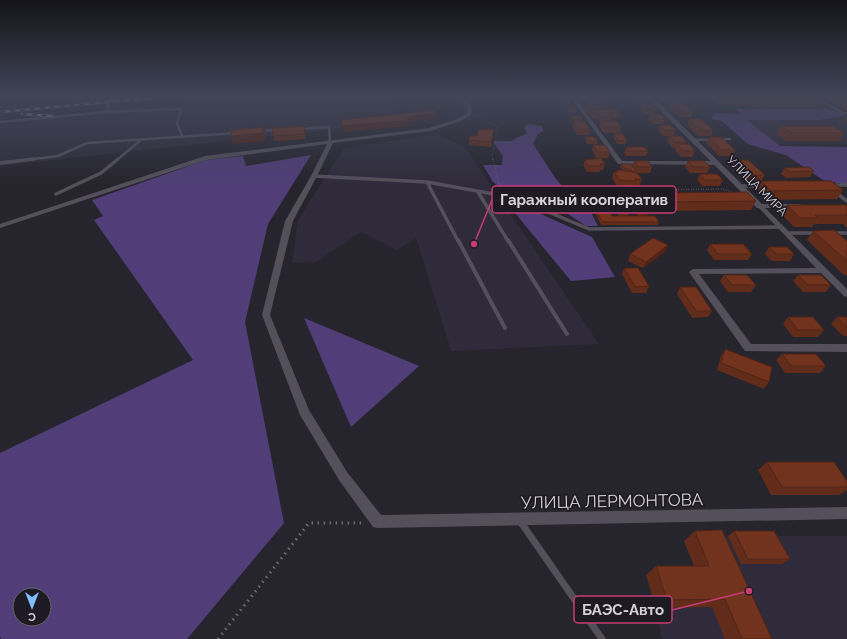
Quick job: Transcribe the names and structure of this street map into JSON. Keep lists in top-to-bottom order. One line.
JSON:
{"streets":{"street":["УЛИЦА МИРА","УЛИЦА ЛЕРМОНТОВА"]},"places":["Гаражный кооператив","БАЭС-Авто"],"north":"bottom"}
